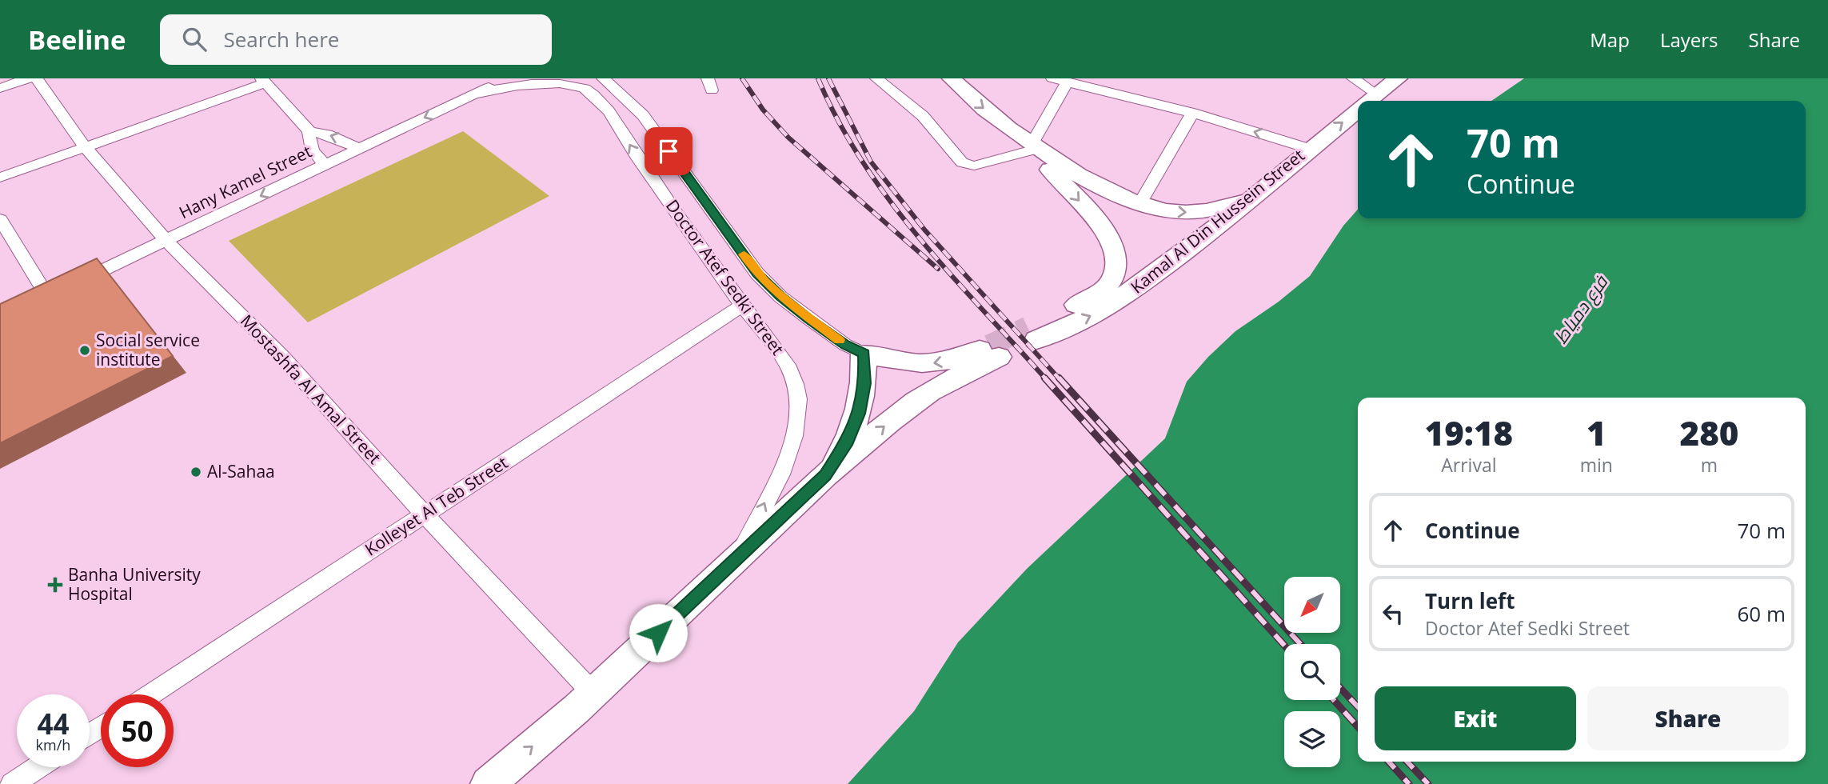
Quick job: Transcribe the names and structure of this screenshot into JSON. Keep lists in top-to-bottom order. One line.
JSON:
{"streets":{"main road":["Kamal Al Din Hussein Street","Doctor Atef Sedki Street"],"street":["Hany Kamel Street","Mostashfa Al Amal Street","Kolleyet Al Teb Street"]},"crossings":[["Hany Kamel Street","Doctor Atef Sedki Street"],["Hany Kamel Street","Mostashfa Al Amal Street"],["Doctor Atef Sedki Street","Kolleyet Al Teb Street"],["Mostashfa Al Amal Street","Kolleyet Al Teb Street"]],"water":["فرع دمياط"],"places":{"other":["Social service institute","Al-Sahaa"],"health":["Banha University Hospital"]},"north":"bottom left","page":{"header":"Beeline","search":"Search here","nav":["Map","Layers","Share"],"turn":["70 m","Continue"],"eta":["19:18","Arrival","1","min","280","m"],"list":[{"name":"Continue","value":"70 m"},{"name":"Turn left","note":"Doctor Atef Sedki Street","value":"60 m"}],"buttons":["Exit","Share"],"speed":"44 km/h","limit":"50"}}
